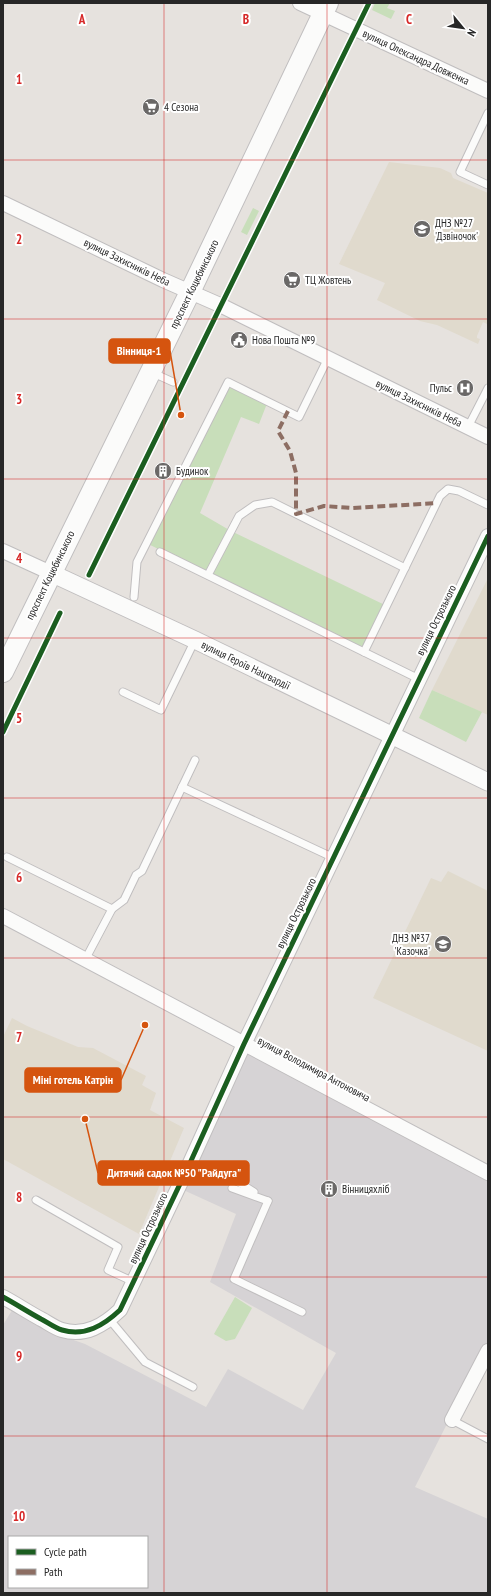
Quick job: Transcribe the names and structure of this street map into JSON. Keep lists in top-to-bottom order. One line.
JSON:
{"streets":{"main road":["проспект Коцюбинського"],"street":["вулиця Олександра Довженка","вулиця Захисників Неба","вулиця Острозького","вулиця Героїв Нацгвардії","вулиця Володимира Антоновича"]},"crossings":[["вулиця Олександра Довженка","проспект Коцюбинського"],["вулиця Захисників Неба","проспект Коцюбинського"],["проспект Коцюбинського","вулиця Героїв Нацгвардії"],["вулиця Острозького","вулиця Героїв Нацгвардії"],["вулиця Острозького","вулиця Володимира Антоновича"]],"places":{"supermarket":["4 Сезона","ТЦ Жовтень"],"school or university":["ДНЗ №27 'Дзвіночок'","ДНЗ №37 'Казочка'"],"public building":["Нова Пошта №9"],"hospital":["Пульс"],"other":["Вінниця-1","Міні готель Катрін","Дитячий садок №50 \"Райдуга\""],"building":["Будинок","Вінницяхліб"]},"legend":["Cycle path","Path"],"north":"bottom right","grid":{"columns":["A","B","C"],"rows":["1","2","3","4","5","6","7","8","9","10"]}}
